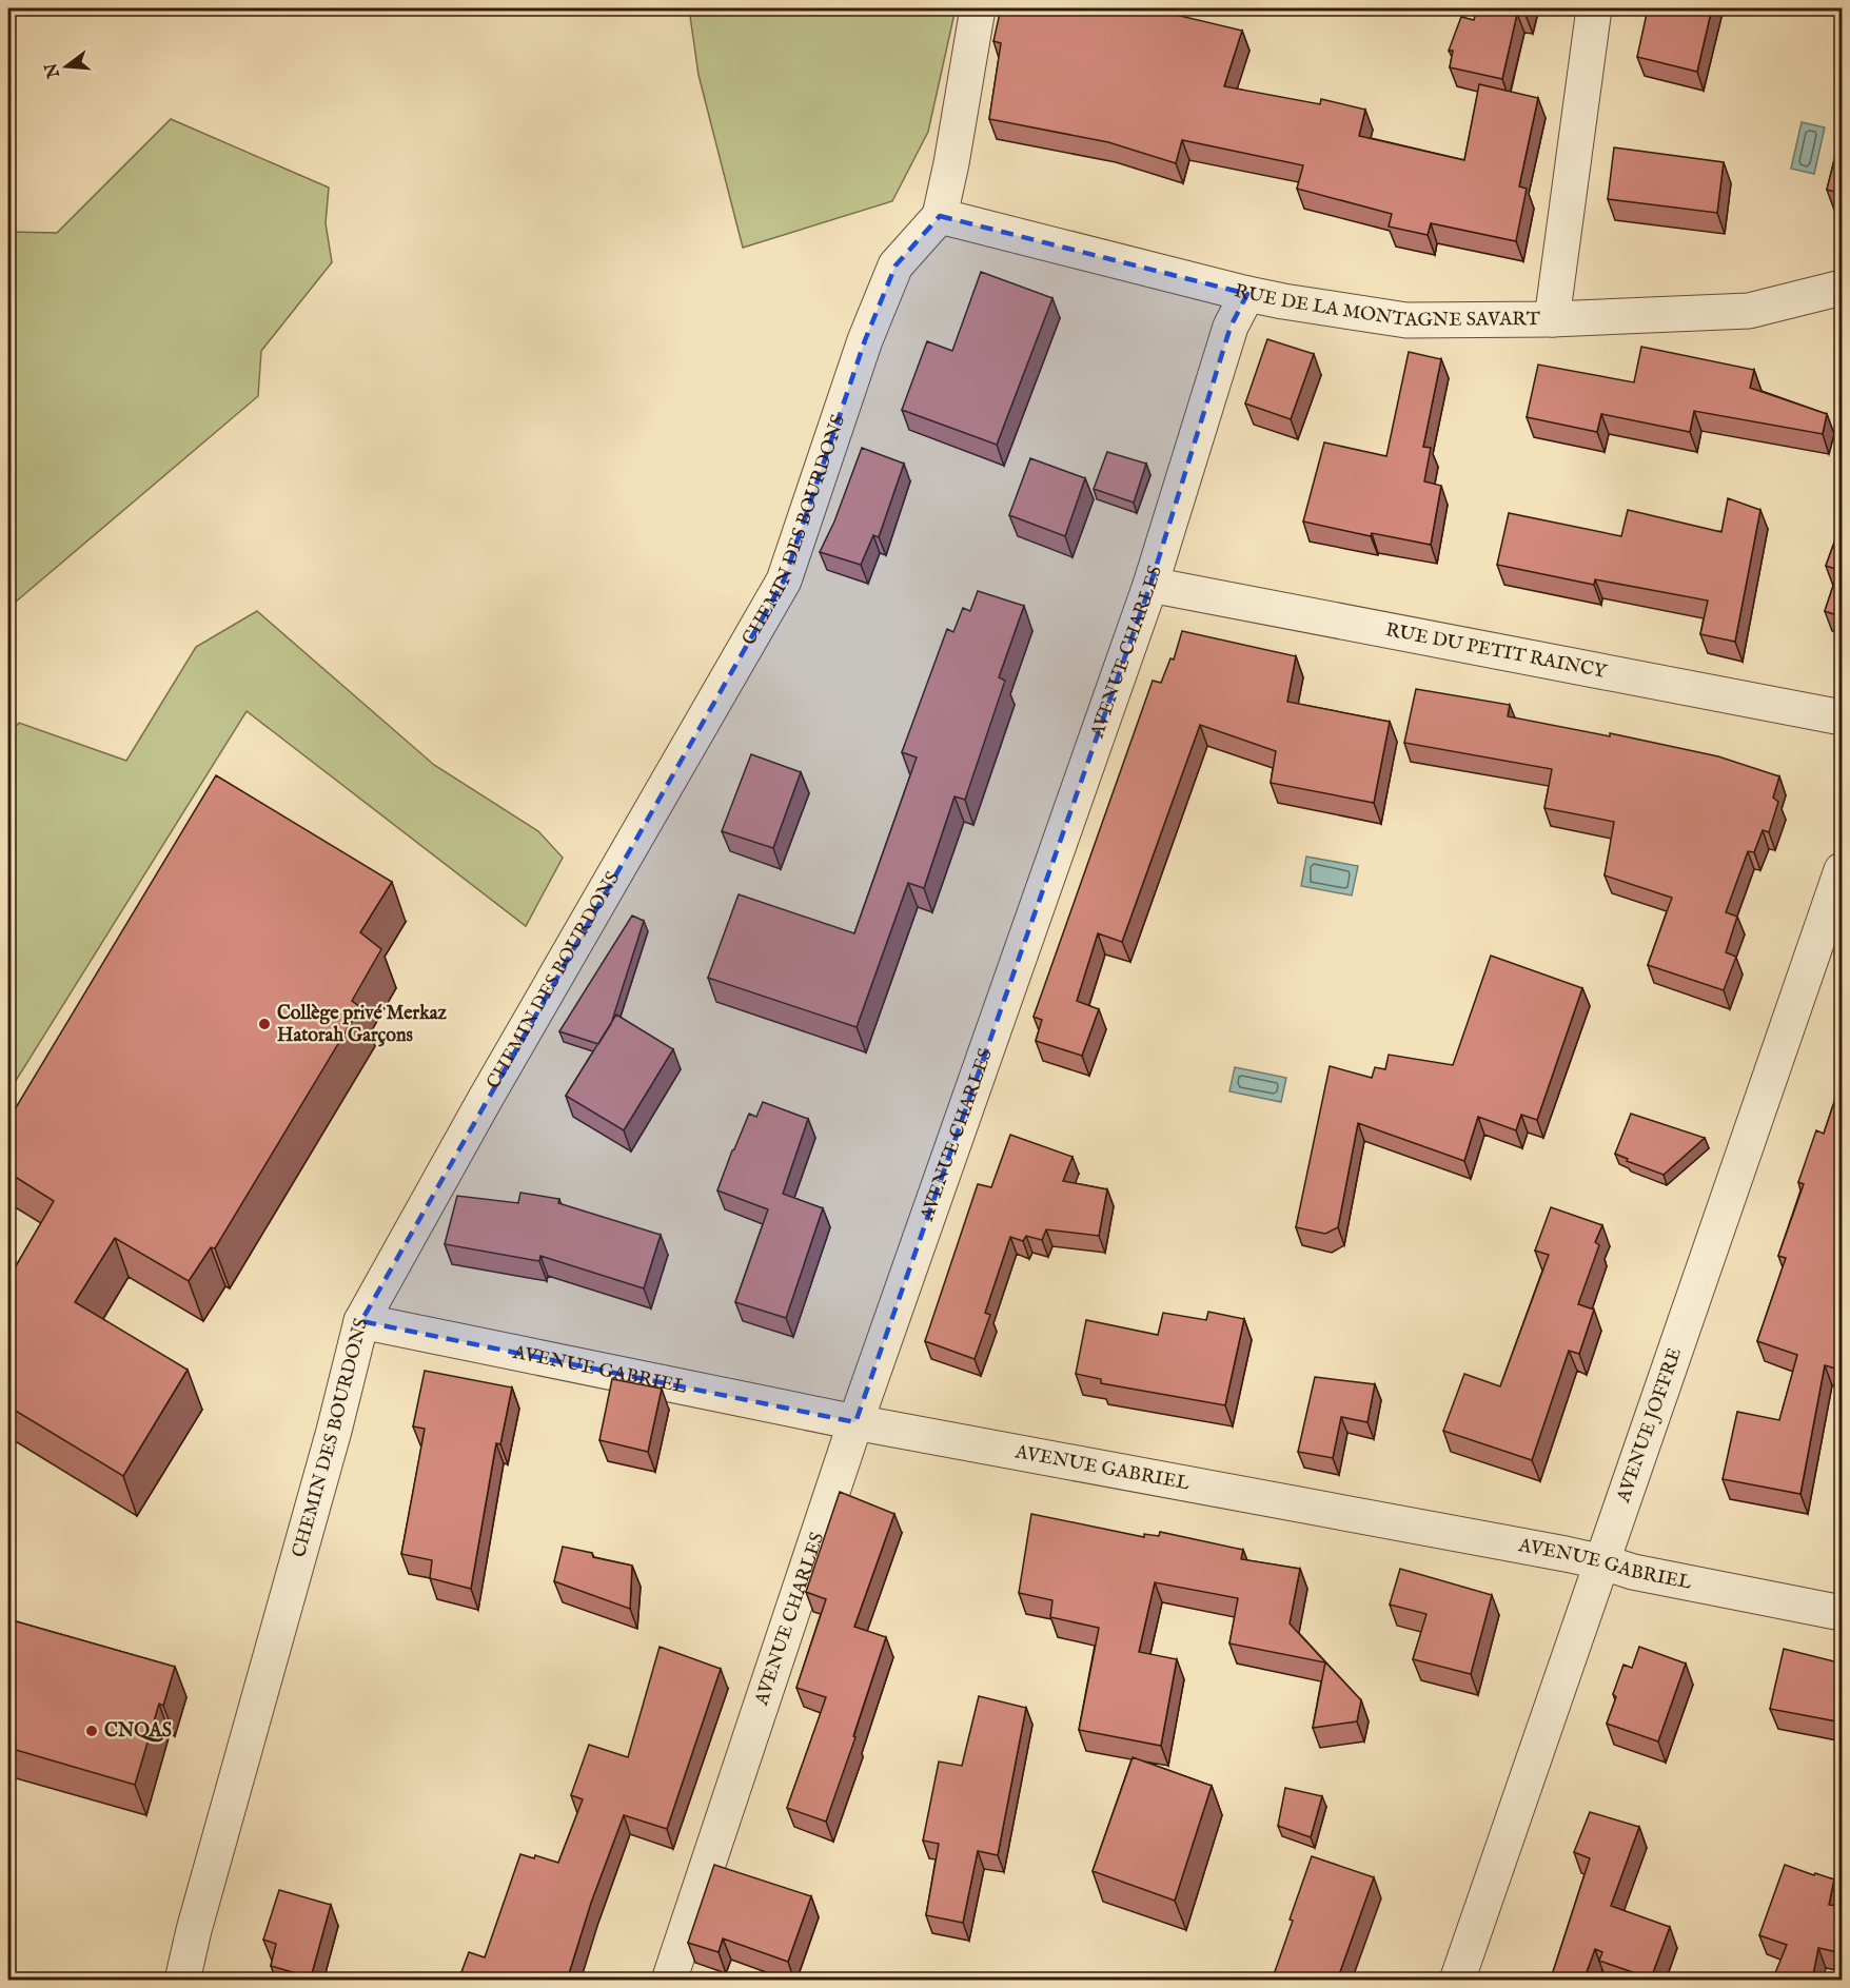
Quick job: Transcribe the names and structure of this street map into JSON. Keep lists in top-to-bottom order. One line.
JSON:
{"streets":{"street":["RUE DE LA MONTAGNE SAVART","CHEMIN DES BOURDONS","RUE DU PETIT RAINCY","AVENUE CHARLES","AVENUE GABRIEL","AVENUE JOFFRE"]},"crossings":[["RUE DE LA MONTAGNE SAVART","CHEMIN DES BOURDONS"],["RUE DE LA MONTAGNE SAVART","AVENUE CHARLES"],["CHEMIN DES BOURDONS","AVENUE GABRIEL"],["RUE DU PETIT RAINCY","AVENUE CHARLES"],["AVENUE CHARLES","AVENUE GABRIEL"],["AVENUE GABRIEL","AVENUE JOFFRE"]],"places":["Collège privé Merkaz Hatorah Garçons","CNQAS"],"north":"left"}
